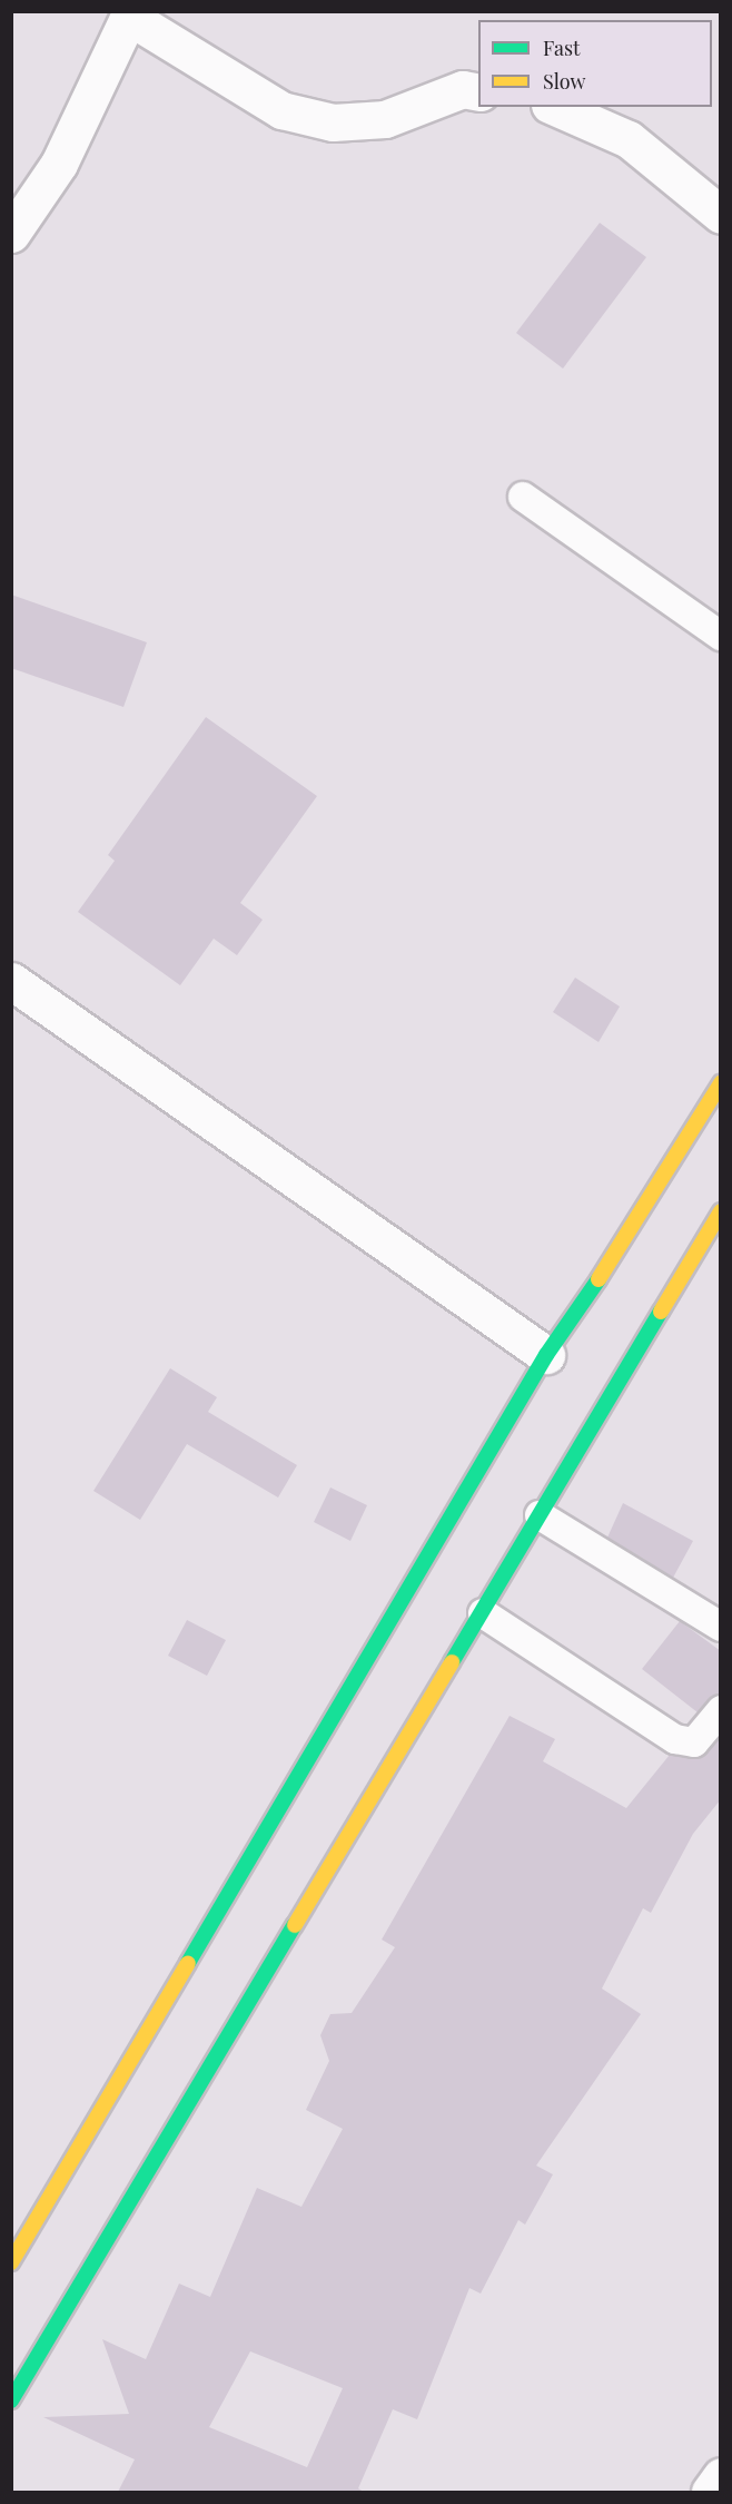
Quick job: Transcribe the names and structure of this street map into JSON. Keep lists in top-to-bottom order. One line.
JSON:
{"legend":["Fast","Slow"]}
